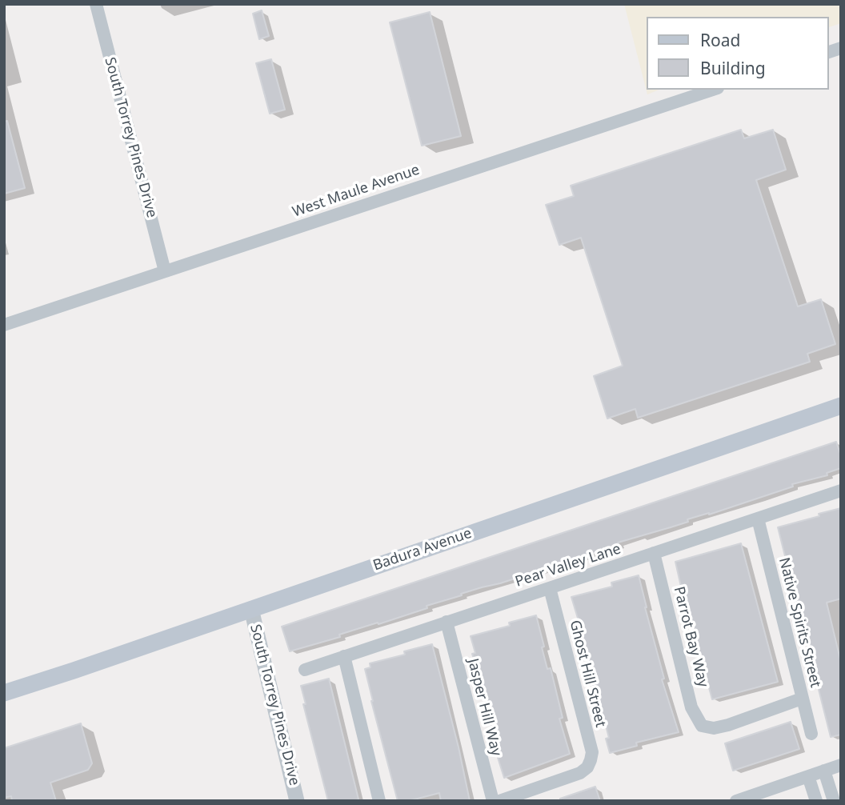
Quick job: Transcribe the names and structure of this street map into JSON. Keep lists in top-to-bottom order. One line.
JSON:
{"streets":{"main road":["Badura Avenue"],"street":["South Torrey Pines Drive","West Maule Avenue","Pear Valley Lane","Native Spirits Street","Parrot Bay Way","Ghost Hill Street","Jasper Hill Way"]},"crossings":[["South Torrey Pines Drive","West Maule Avenue"],["South Torrey Pines Drive","Badura Avenue"],["Pear Valley Lane","Native Spirits Street"],["Pear Valley Lane","Parrot Bay Way"],["Pear Valley Lane","Ghost Hill Street"],["Pear Valley Lane","Jasper Hill Way"],["Native Spirits Street","Parrot Bay Way"]],"legend":["Road","Building"]}
